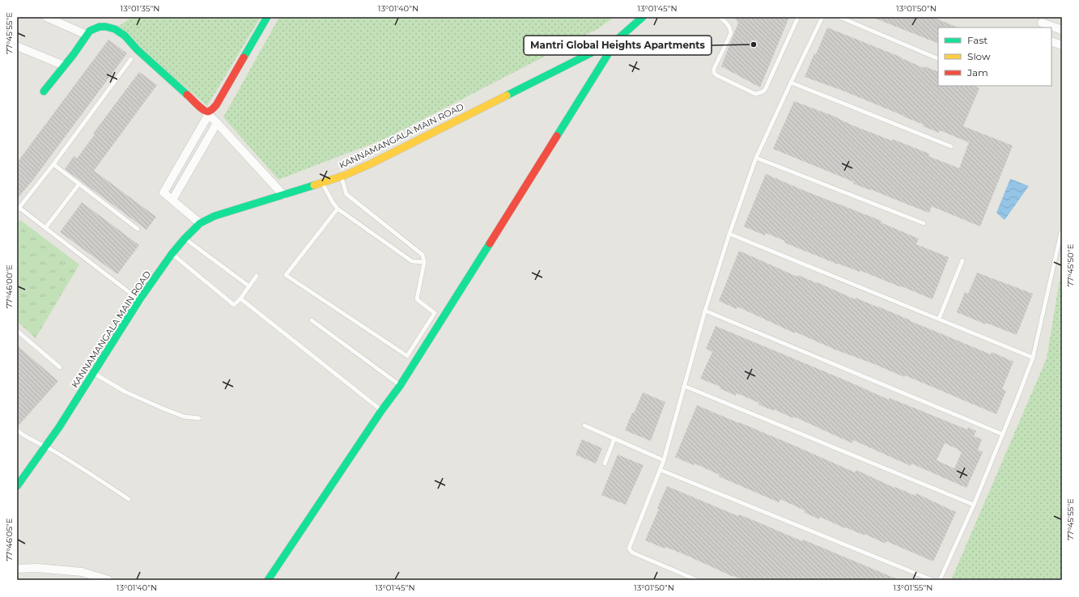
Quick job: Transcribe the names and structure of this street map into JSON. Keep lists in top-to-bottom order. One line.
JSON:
{"streets":{"street":["KANNAMANGALA MAIN ROAD"]},"places":["Mantri Global Heights Apartments"],"legend":["Fast","Slow","Jam"],"coordinates":["13°01'35\"N","13°01'40\"N","13°01'45\"N","13°01'50\"N","77°45'55\"E","77°45'50\"E","77°46'00\"E","77°46'05\"E","13°01'55\"N"]}
